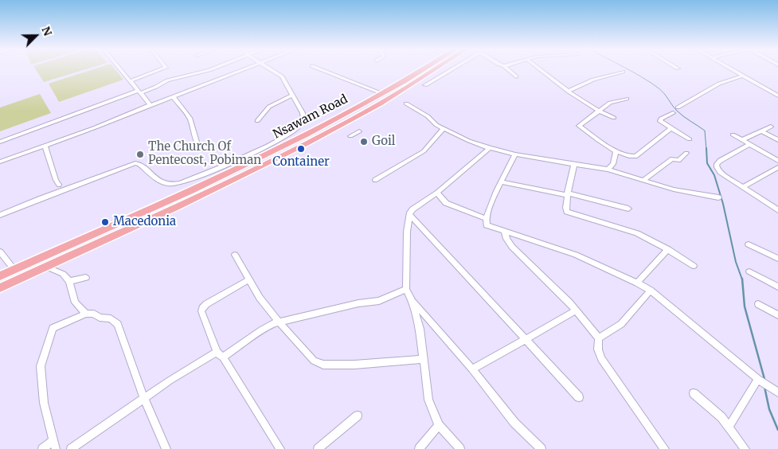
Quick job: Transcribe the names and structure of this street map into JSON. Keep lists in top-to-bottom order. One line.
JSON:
{"streets":{"highway":["Nsawam Road"]},"places":["Goil","Container","The Church Of Pentecost, Pobiman","Macedonia"],"north":"top right"}
